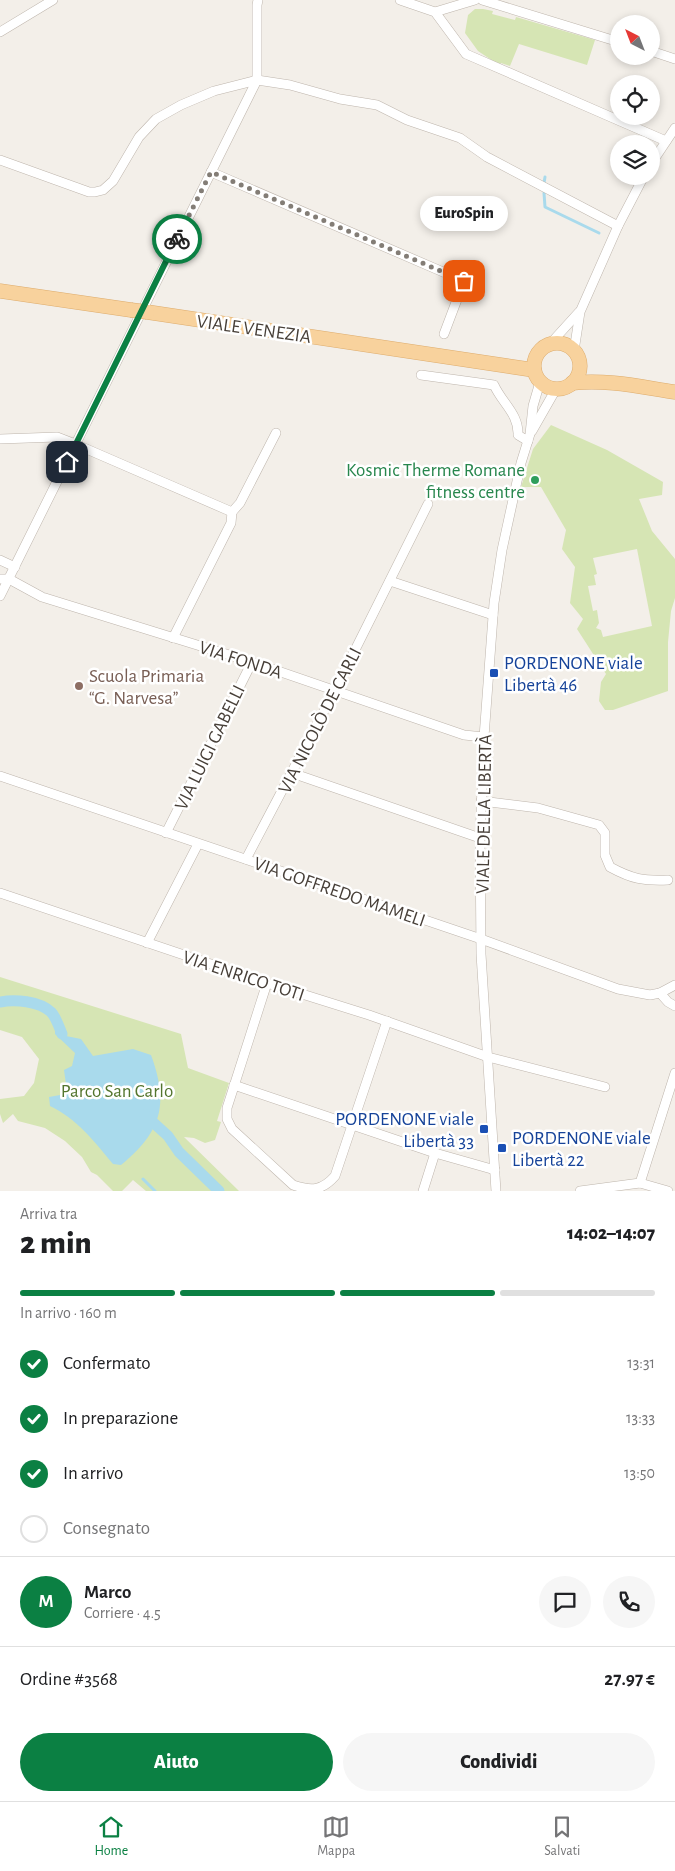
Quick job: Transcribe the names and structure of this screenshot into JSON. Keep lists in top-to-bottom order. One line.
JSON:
{"streets":{"main road":["VIALE VENEZIA"],"street":["VIA FONDA","VIA NICOLÒ DE CARLI","VIA LUIGI GABELLI","VIALE DELLA LIBERTÀ","VIA GOFFREDO MAMELI","VIA ENRICO TOTI"]},"crossings":[["VIALE VENEZIA","VIALE DELLA LIBERTÀ"],["VIA FONDA","VIA NICOLÒ DE CARLI"],["VIA FONDA","VIA LUIGI GABELLI"],["VIA FONDA","VIALE DELLA LIBERTÀ"],["VIA NICOLÒ DE CARLI","VIA GOFFREDO MAMELI"],["VIA LUIGI GABELLI","VIA GOFFREDO MAMELI"],["VIALE DELLA LIBERTÀ","VIA GOFFREDO MAMELI"],["VIALE DELLA LIBERTÀ","VIA ENRICO TOTI"]],"parks":["Parco San Carlo"],"places":{"other":["EuroSpin","Kosmic Therme Romane fitness centre","Scuola Primaria “G. Narvesa”"],"transit":["PORDENONE viale Libertà 46","PORDENONE viale Libertà 33","PORDENONE viale Libertà 22"]},"north":"top left","page":{"bubble":"EuroSpin","heading":["2 min","Arriva tra","14:02–14:07"],"panel":["Marco","Corriere · 4.5","Ordine #3568","27.97 €"],"bar":"In arrivo · 160 m","list":[["Confermato","13:31"],["In preparazione","13:33"],["In arrivo","13:50"],"Consegnato"],"round":"M","buttons":["Aiuto","Condividi"],"tabs":["Home","Mappa","Salvati"]}}
